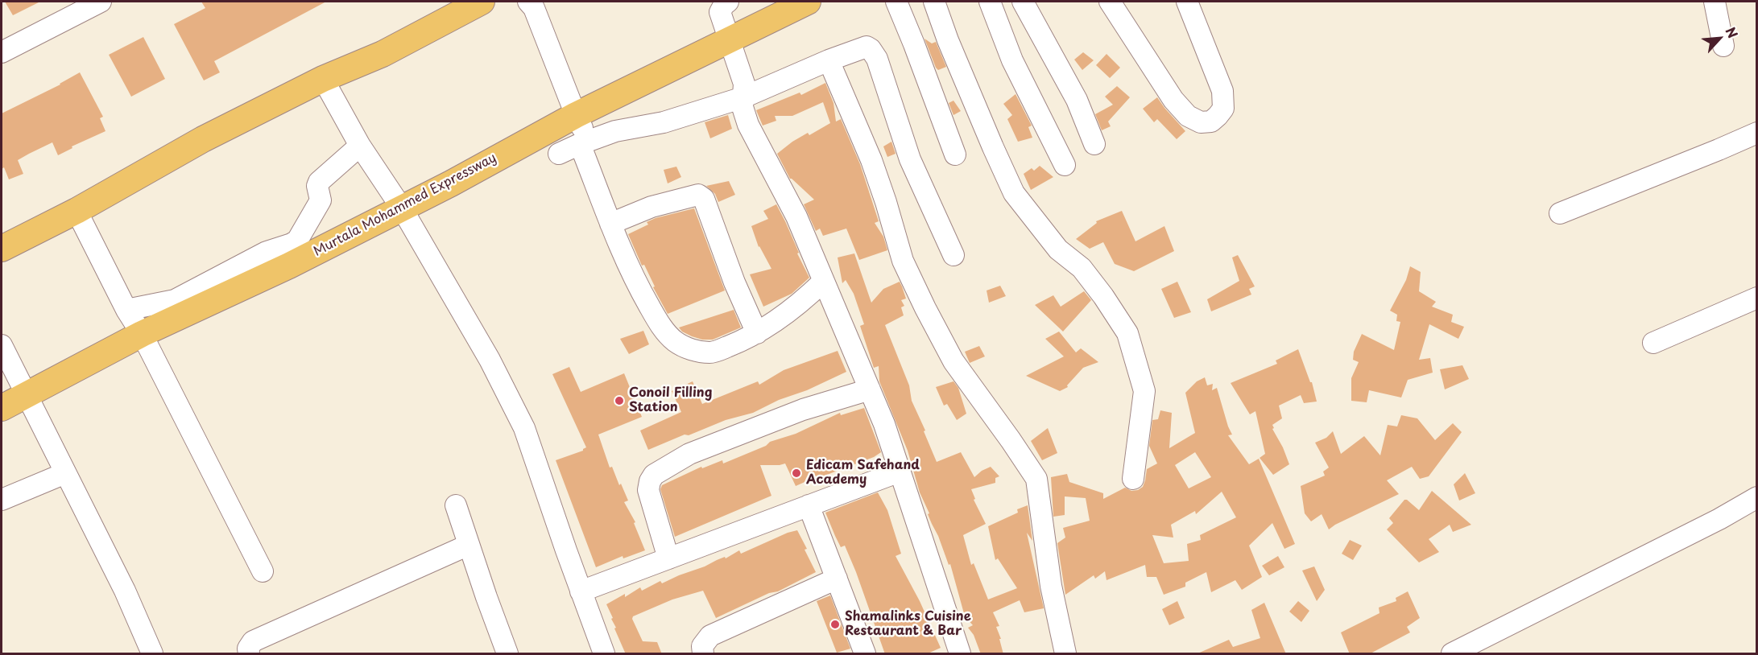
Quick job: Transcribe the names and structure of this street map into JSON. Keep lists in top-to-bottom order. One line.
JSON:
{"streets":{"main road":["Murtala Mohammed Expressway"]},"places":["Conoil Filling Station","Edicam Safehand Academy","Shamalinks Cuisine Restaurant & Bar"],"north":"top right"}
